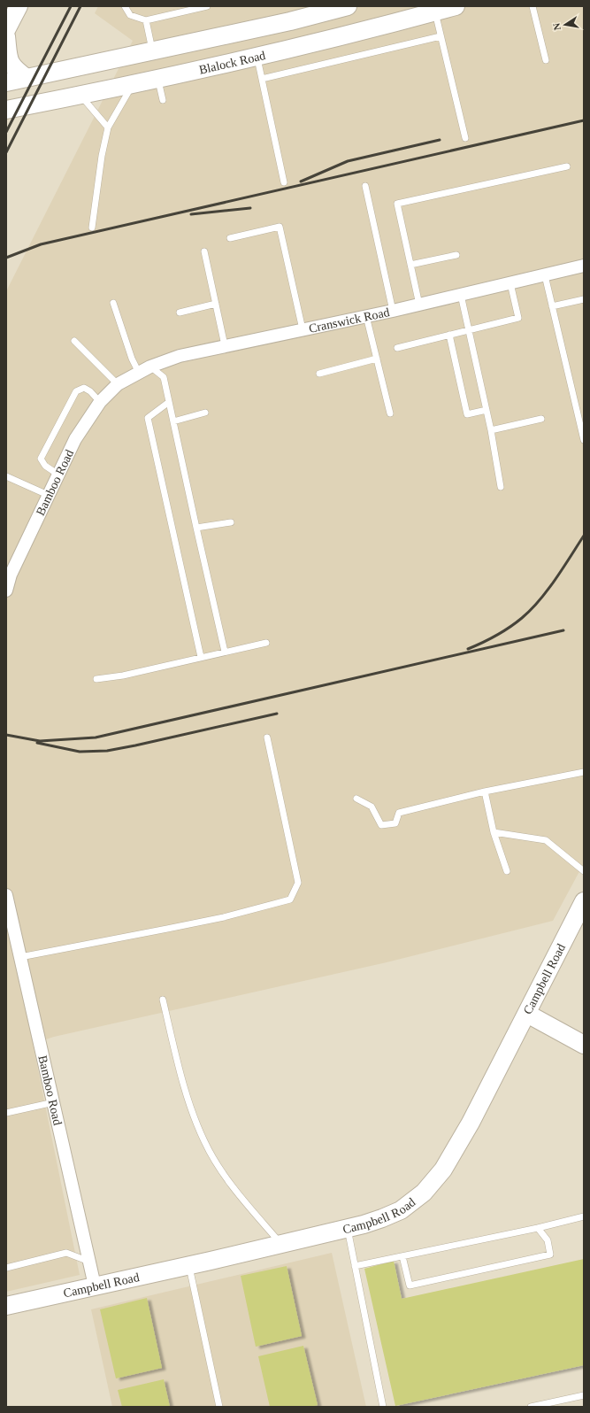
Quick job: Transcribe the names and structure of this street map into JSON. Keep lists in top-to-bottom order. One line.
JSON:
{"streets":{"main road":["Blalock Road","Campbell Road"],"street":["Cranswick Road","Bamboo Road"]},"crossings":[["Cranswick Road","Bamboo Road"],["Bamboo Road","Campbell Road"]],"north":"left"}
